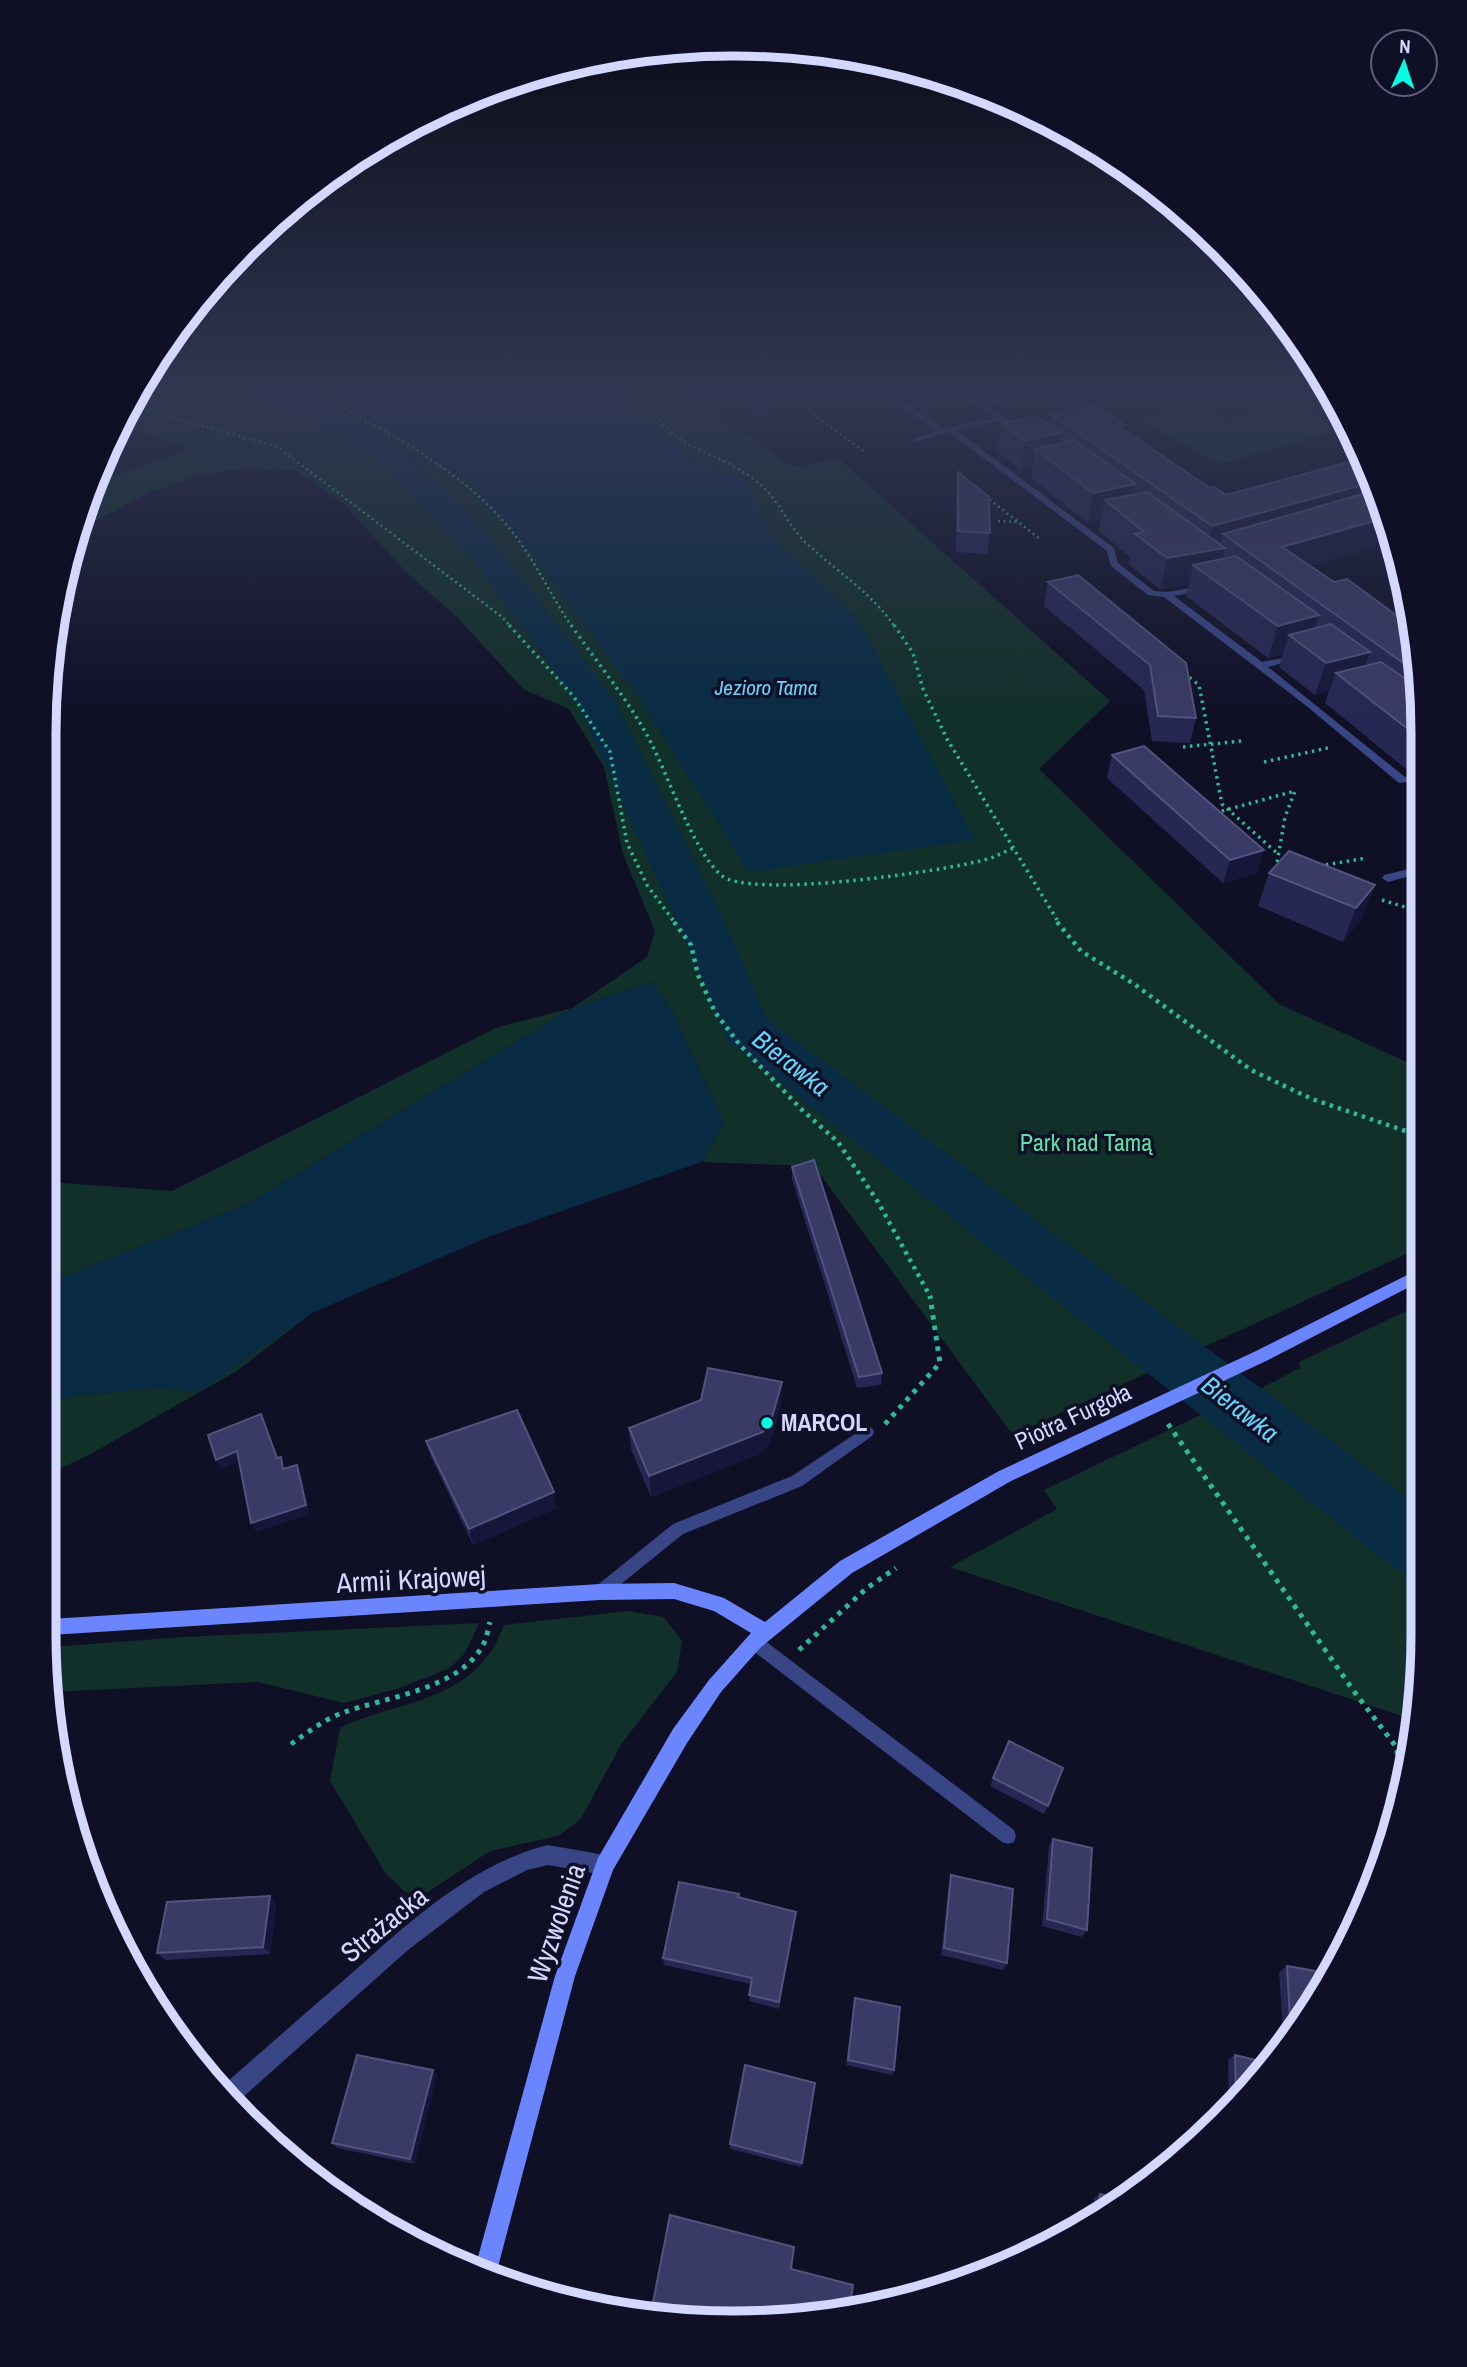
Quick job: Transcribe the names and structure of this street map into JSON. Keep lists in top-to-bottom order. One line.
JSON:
{"streets":{"main road":["Piotra Furgoła","Armii Krajowej","Wyzwolenia"],"street":["Strażacka"]},"crossings":[["Piotra Furgoła","Armii Krajowej"],["Piotra Furgoła","Wyzwolenia"],["Armii Krajowej","Wyzwolenia"],["Wyzwolenia","Strażacka"]],"water":["Jezioro Tama","Bierawka"],"parks":["Park nad Tamą"],"places":["MARCOL"],"north":"top"}
